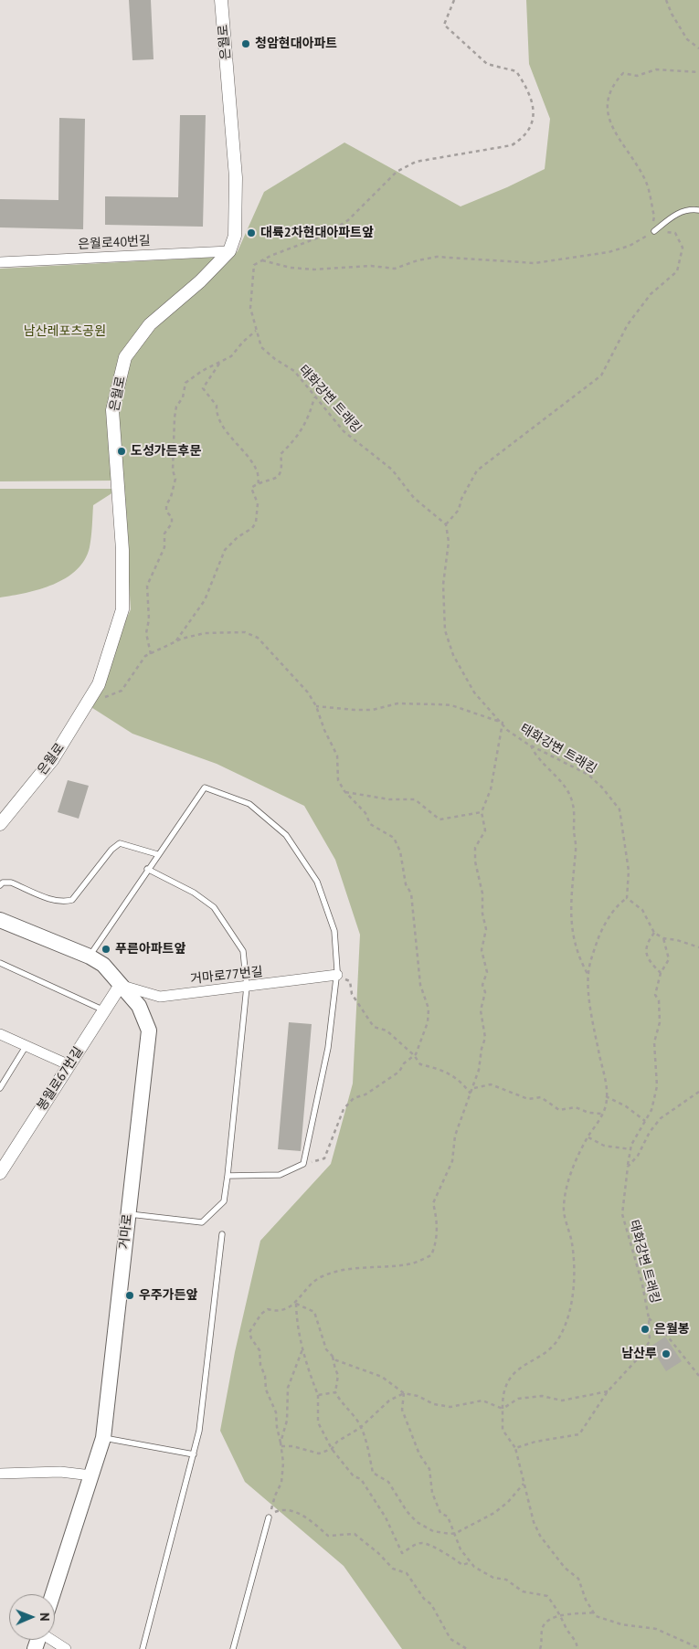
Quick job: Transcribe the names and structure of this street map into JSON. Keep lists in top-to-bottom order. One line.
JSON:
{"streets":{"main road":["거마로"],"street":["은월로","은월로40번길","거마로77번길","봉월로67번길"],"path":["태화강변 트래킹"]},"crossings":[["은월로","은월로40번길"],["거마로77번길","봉월로67번길"],["거마로77번길","거마로"],["봉월로67번길","거마로"]],"parks":["남산레포츠공원"],"places":["청암현대아파트","대륙2차현대아파트앞","도성가든후문","푸른아파트앞","우주가든앞","은월봉","남산루"],"north":"right"}
